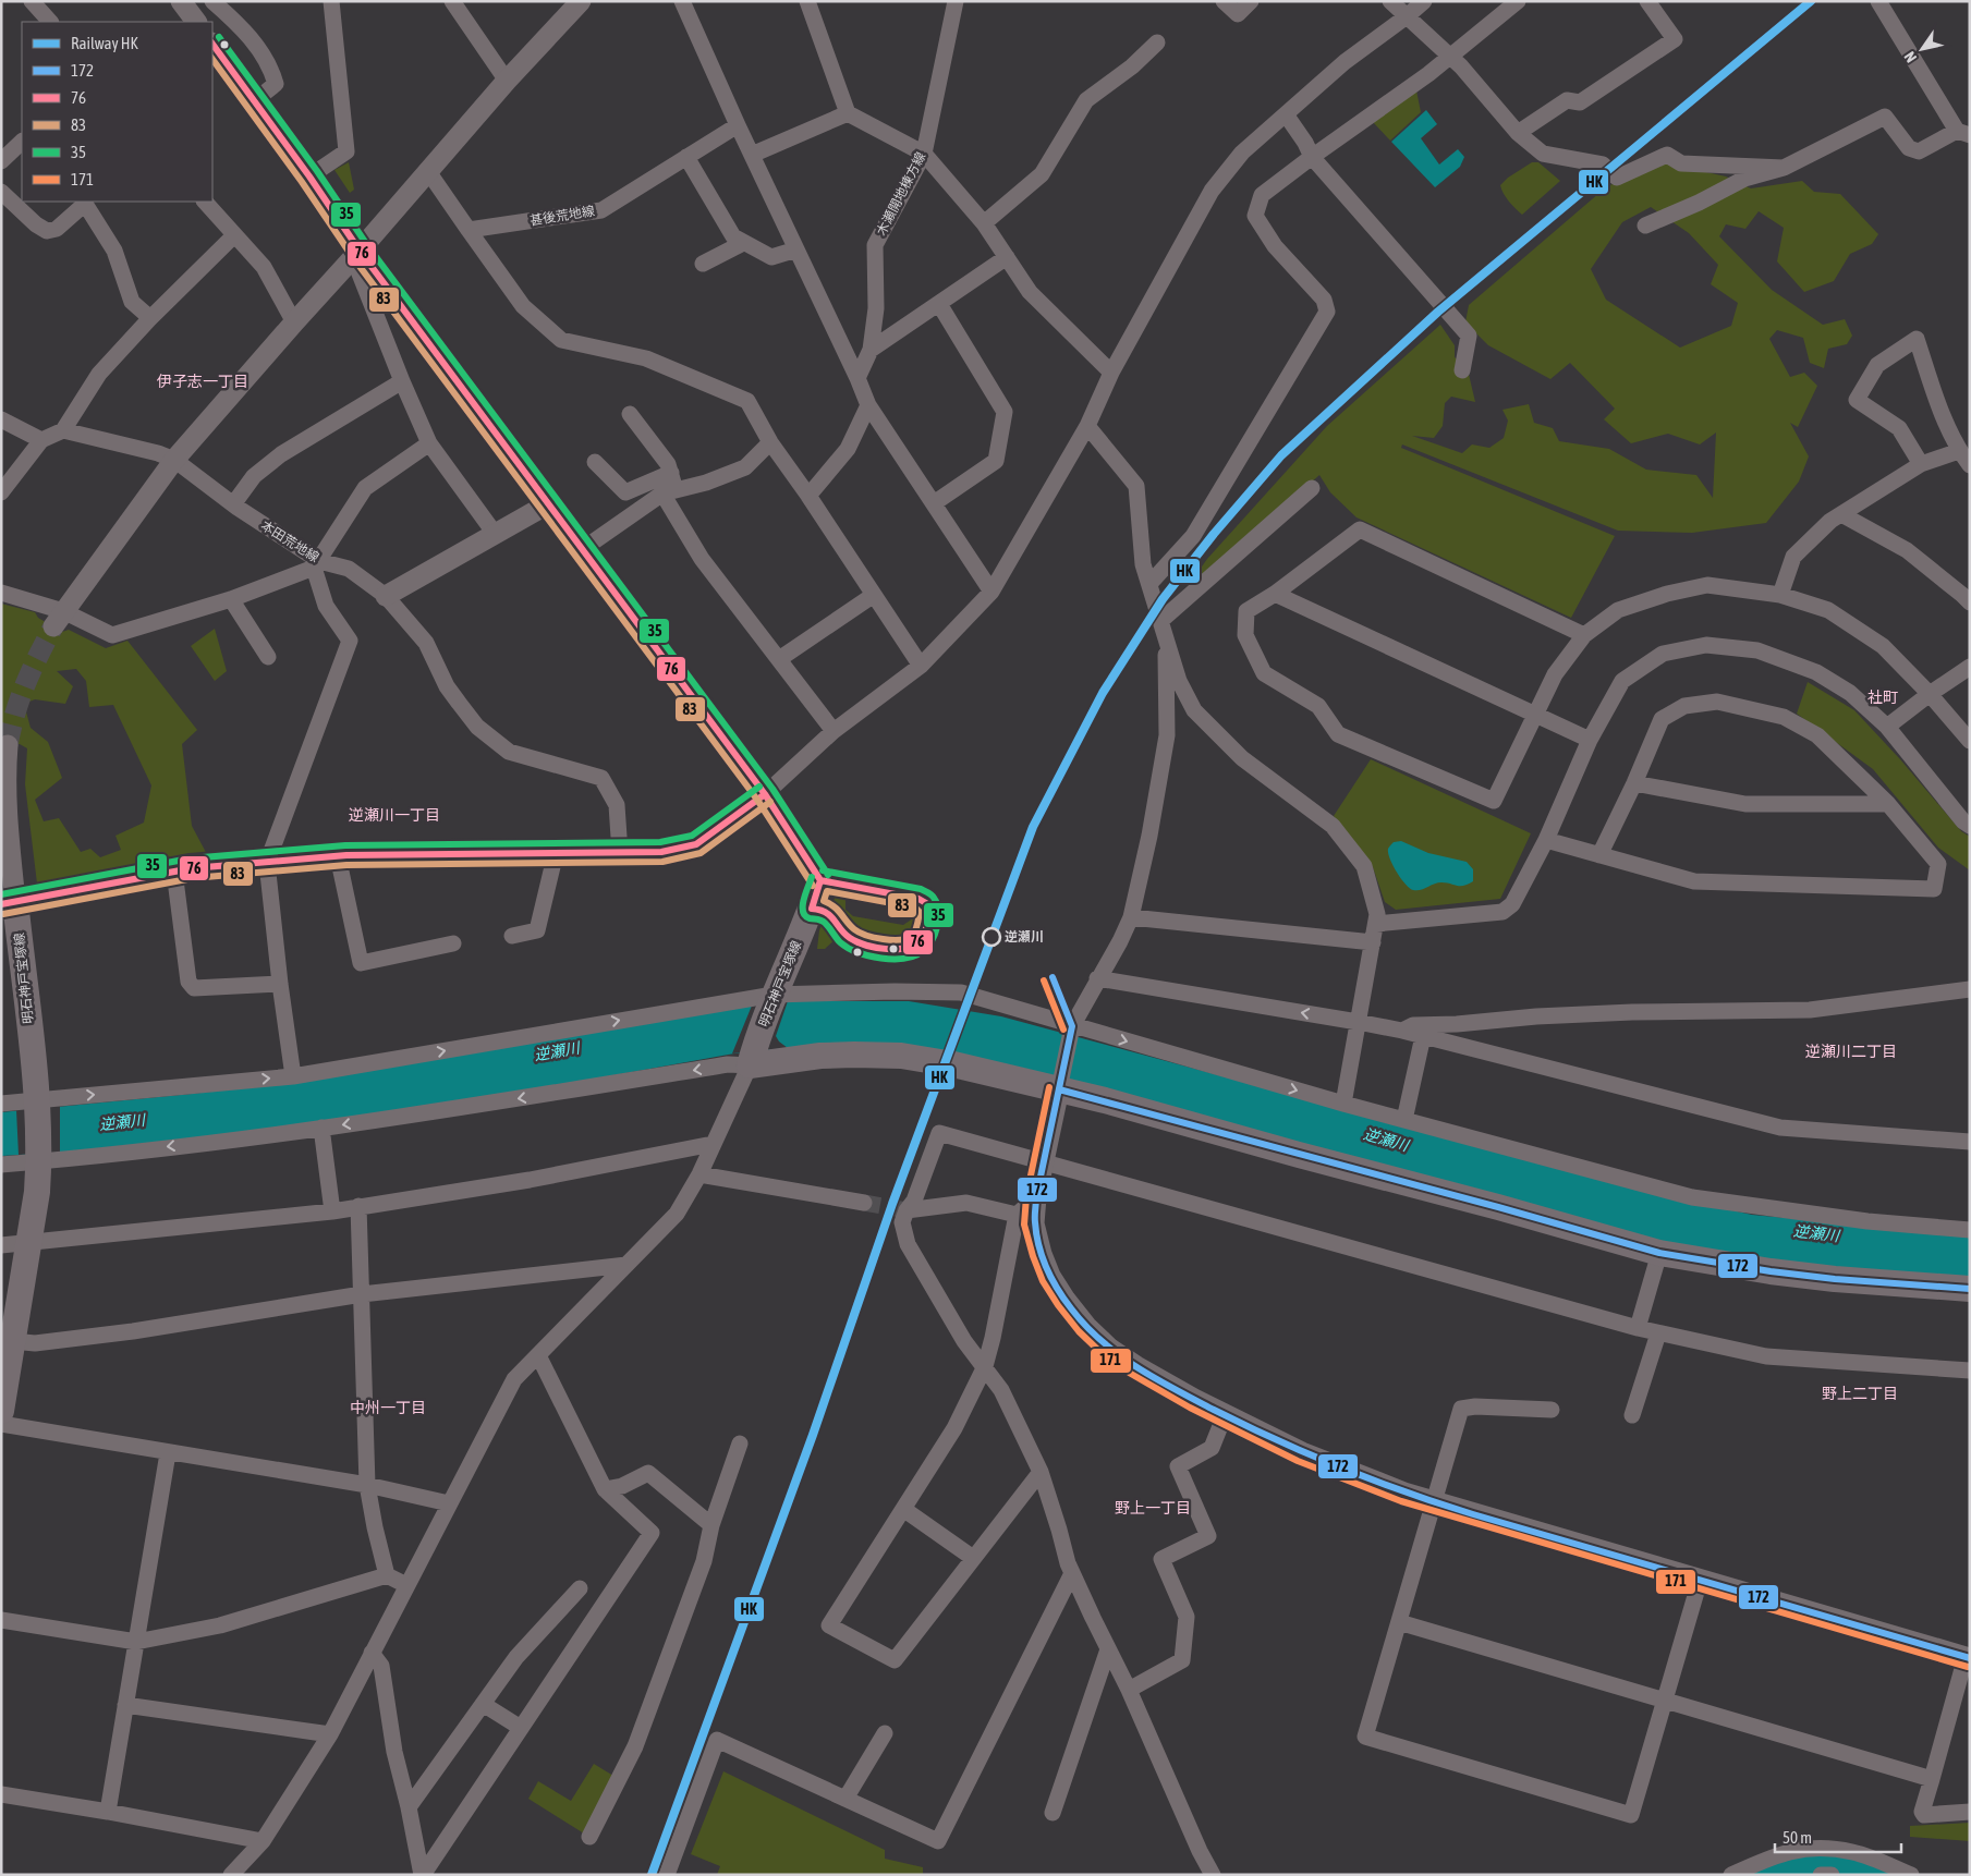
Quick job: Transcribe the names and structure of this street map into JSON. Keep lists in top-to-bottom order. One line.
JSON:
{"streets":{"main road":["明石神戸宝塚線"],"street":["木瀬開地棟方線","甚後荒地線","本田荒地線"]},"districts":["伊孑志一丁目","社町","逆瀬川一丁目","逆瀬川二丁目","野上二丁目","中州一丁目","野上一丁目"],"water":["逆瀬川"],"places":["逆瀬川"],"lines":["rail line HK","transit line 35","transit line 76","transit line 83","transit line 172","transit line 171"],"legend":["Railway HK","172","76","83","35","171"],"scale_bar":"50 m","north":"bottom left"}
